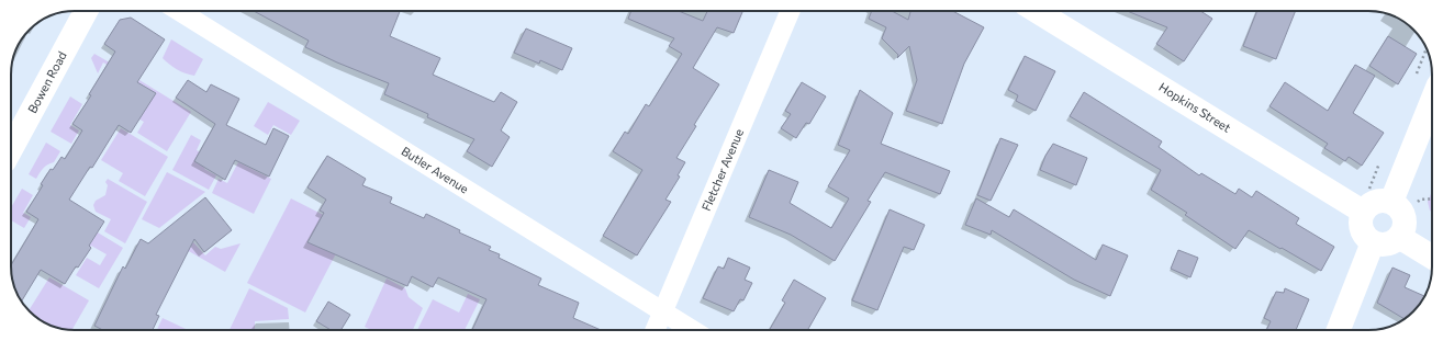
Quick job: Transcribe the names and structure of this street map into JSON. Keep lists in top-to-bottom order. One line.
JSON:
{"streets":{"street":["Bowen Road","Hopkins Street","Butler Avenue","Fletcher Avenue"]},"crossings":[["Butler Avenue","Fletcher Avenue"]]}
